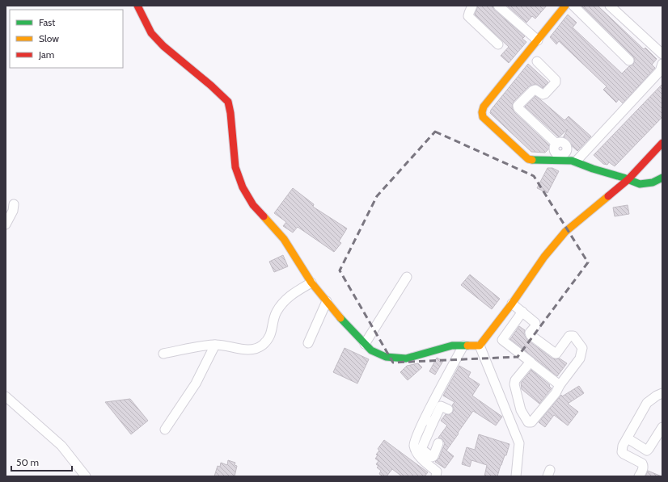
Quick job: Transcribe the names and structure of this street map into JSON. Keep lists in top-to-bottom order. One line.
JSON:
{"legend":["Fast","Slow","Jam"],"scale_bar":"50 m"}
